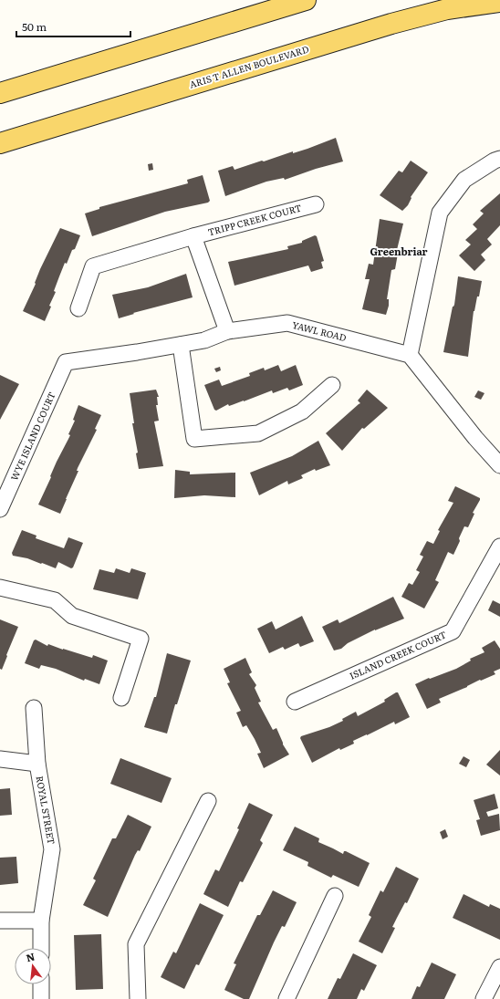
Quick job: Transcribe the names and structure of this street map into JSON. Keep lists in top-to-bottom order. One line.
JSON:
{"streets":{"main road":["ARIS T ALLEN BOULEVARD"],"street":["TRIPP CREEK COURT","YAWL ROAD","WYE ISLAND COURT","ISLAND CREEK COURT","ROYAL STREET"]},"crossings":[["YAWL ROAD","WYE ISLAND COURT"]],"districts":["Greenbriar"],"scale_bar":"50 m","north":"top"}
